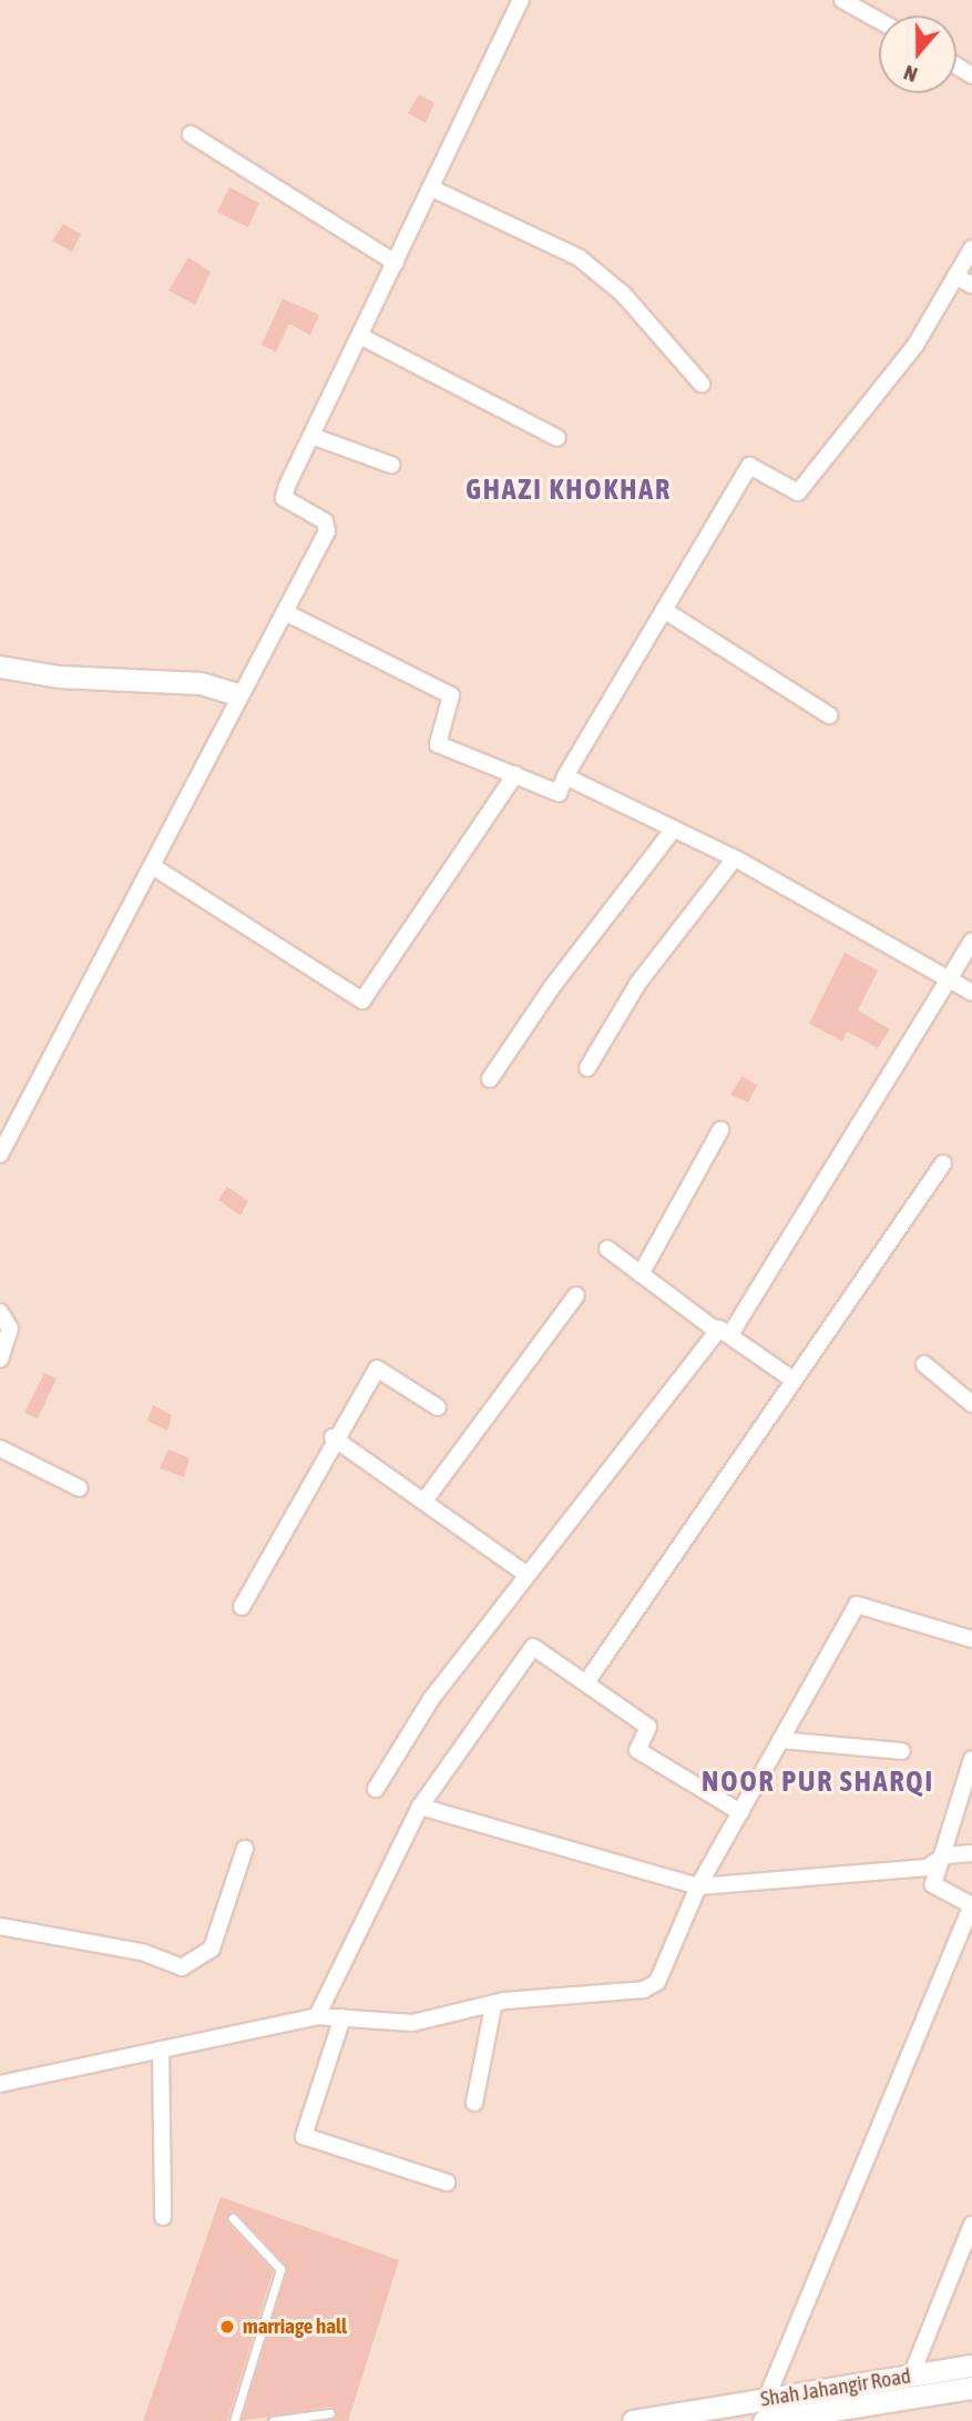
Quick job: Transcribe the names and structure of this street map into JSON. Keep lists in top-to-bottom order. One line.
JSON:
{"streets":{"street":["Shah Jahangir Road"]},"districts":["GHAZI KHOKHAR","NOOR PUR SHARQI"],"places":["marriage hall"],"north":"bottom"}
